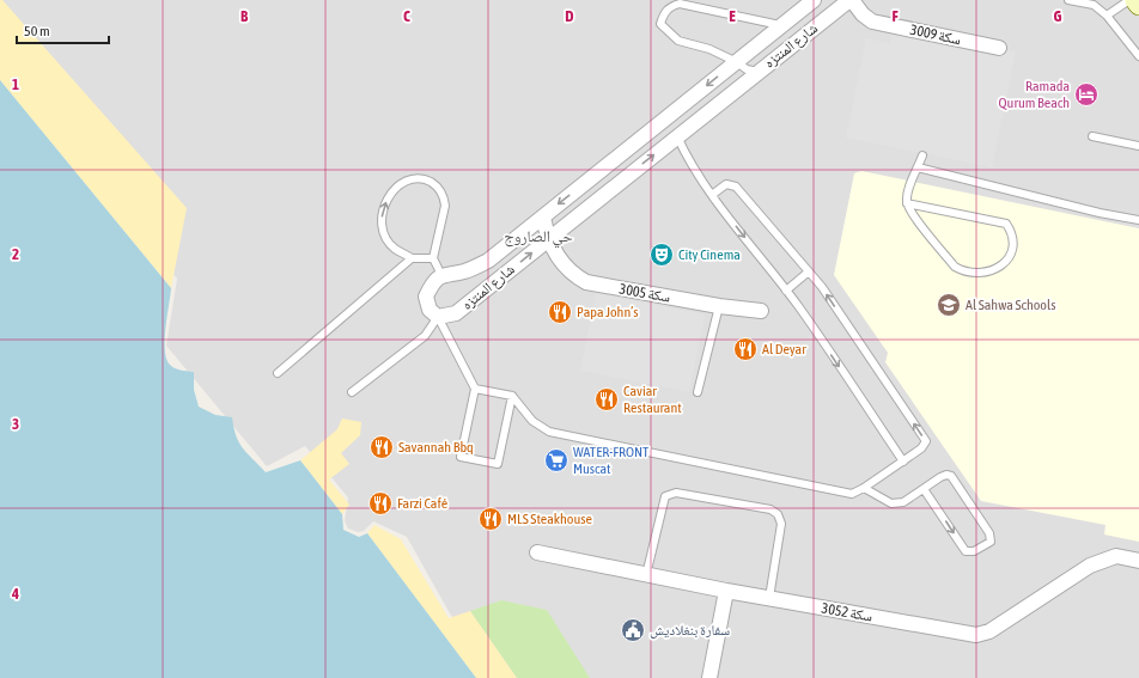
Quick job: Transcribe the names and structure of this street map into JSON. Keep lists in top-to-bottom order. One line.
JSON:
{"streets":{"street":["سكة 3009","شارع المنتزه","سكة 3005","سكة 3052"]},"crossings":[["سكة 3009","شارع المنتزه"],["شارع المنتزه","سكة 3005"]],"districts":["حي الصاروج"],"places":{"hotel":["Ramada Qurum Beach"],"theatre":["City Cinema"],"school or university":["Al Sahwa Schools"],"restaurant":["Papa John’s","Al Deyar","Caviar Restaurant","Savannah Bbq","Farzi Café","MLS Steakhouse"],"supermarket":["WATER-FRONT Muscat"],"public building":["سفارة بنغلاديش"]},"scale_bar":"50 m","grid":{"columns":["B","C","D","E","F","G"],"rows":["1","2","3","4"]}}
